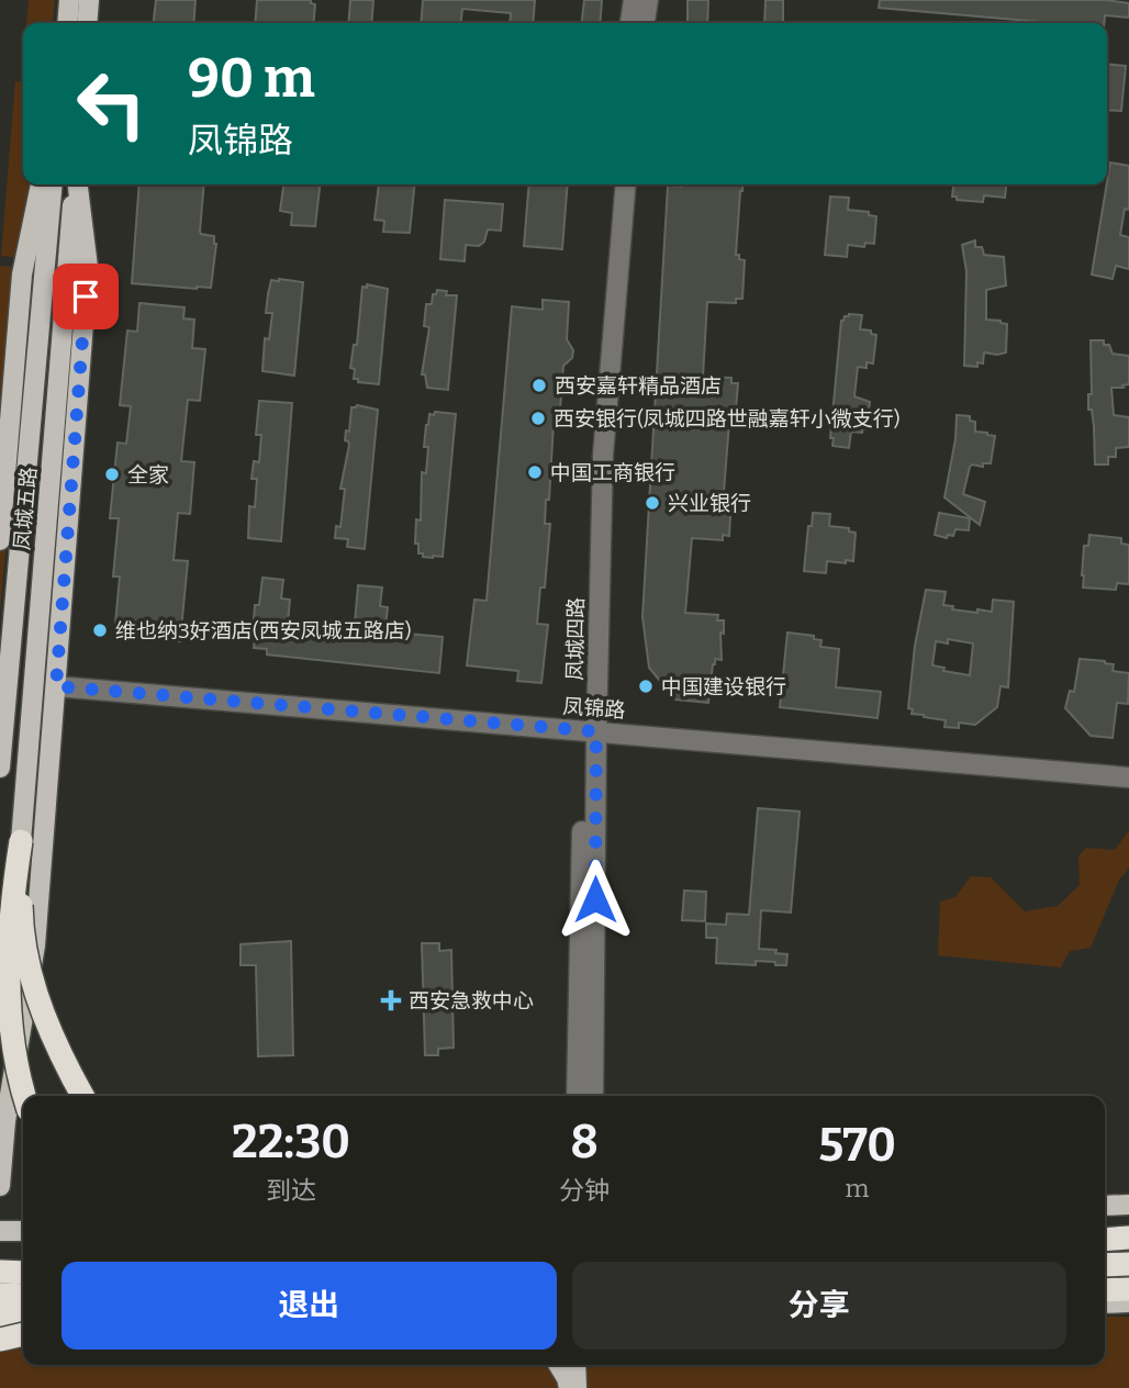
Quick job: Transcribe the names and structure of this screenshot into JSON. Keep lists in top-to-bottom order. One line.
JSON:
{"streets":{"main road":["凤城五路"],"street":["凤城四路","凤锦路"]},"crossings":[["凤城四路","凤锦路"]],"places":{"other":["西安嘉轩精品酒店","西安银行(凤城四路世融嘉轩小微支行)","中国工商银行","全家","兴业银行","维也纳3好酒店(西安凤城五路店)","中国建设银行"],"health":["西安急救中心"]},"page":{"turn":["90 m","凤锦路"],"eta":["22:30","到达","8","分钟","570","m"],"buttons":["退出","分享"]}}
